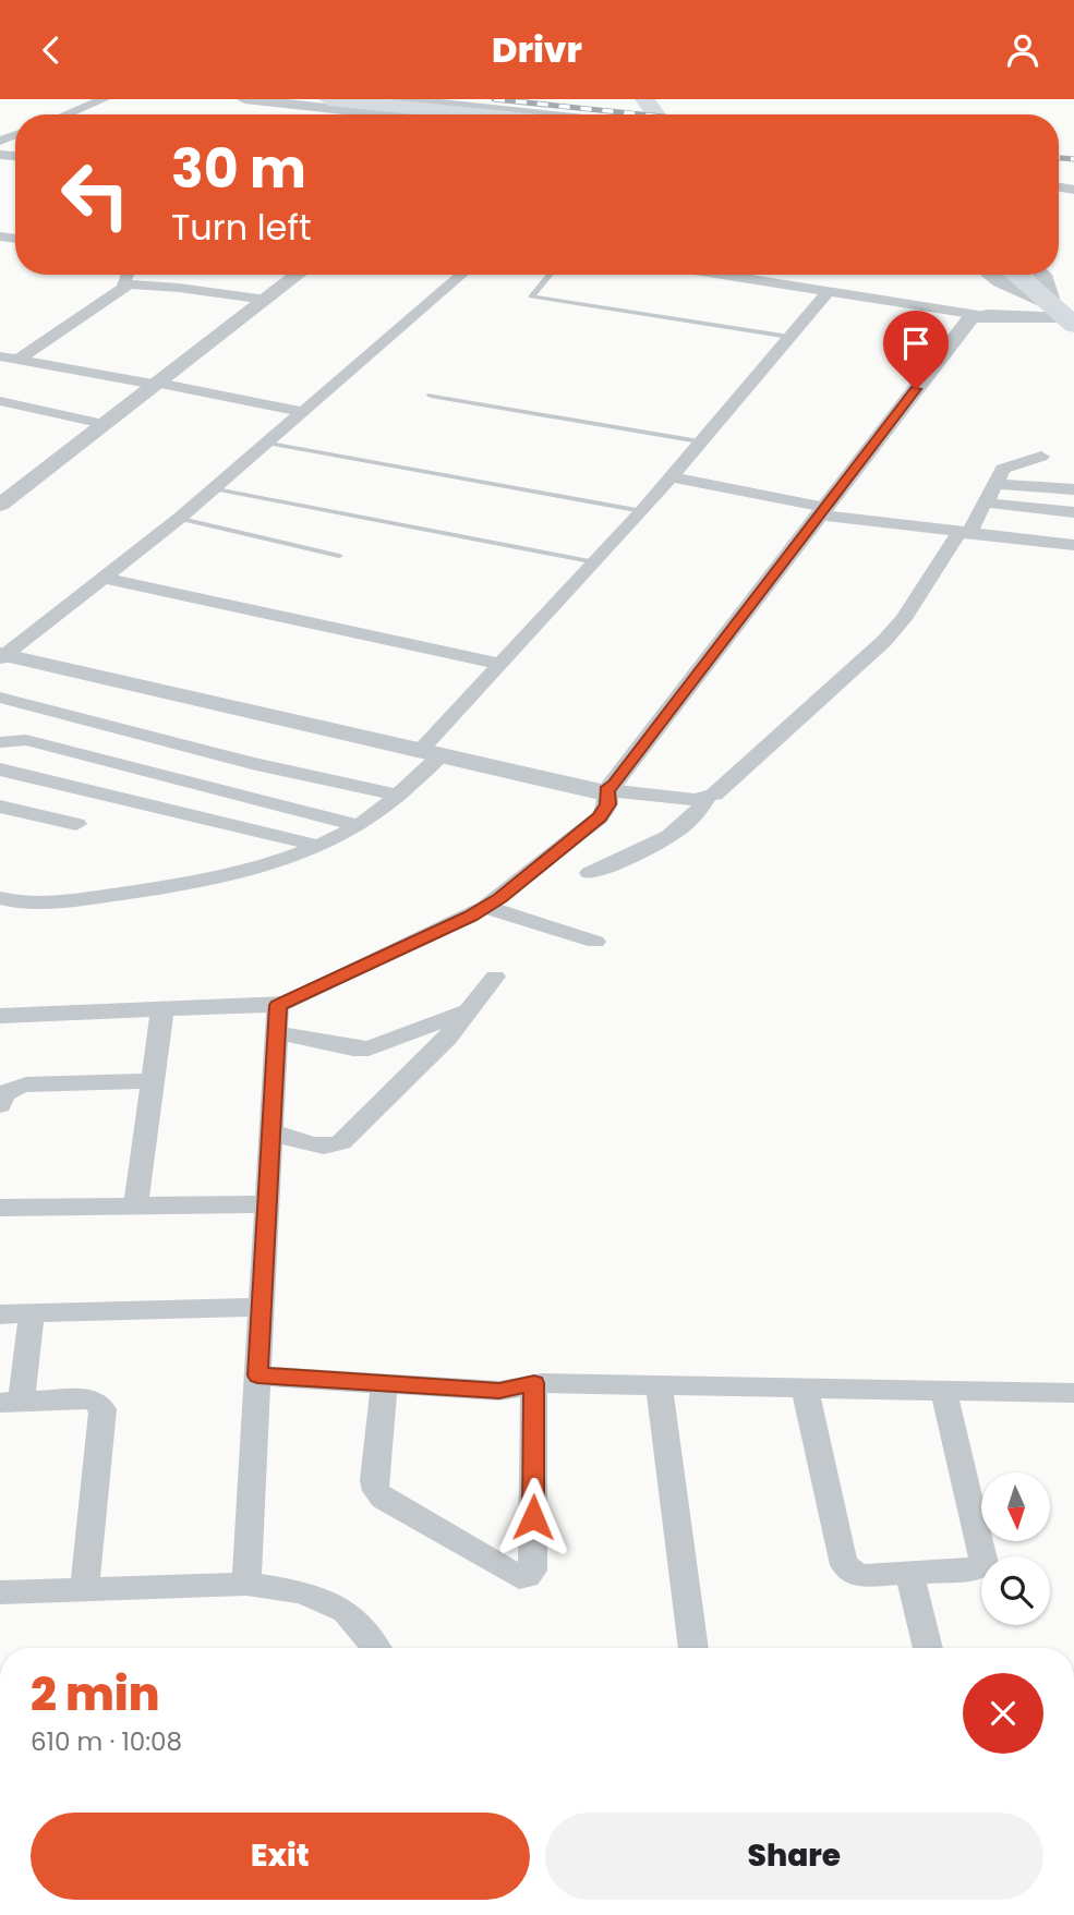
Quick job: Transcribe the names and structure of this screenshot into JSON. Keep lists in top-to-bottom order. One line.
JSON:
{"north":"bottom","page":{"header":"Drivr","turn":["30 m","Turn left"],"heading":["2 min","610 m · 10:08"],"buttons":["Exit","Share"]}}
